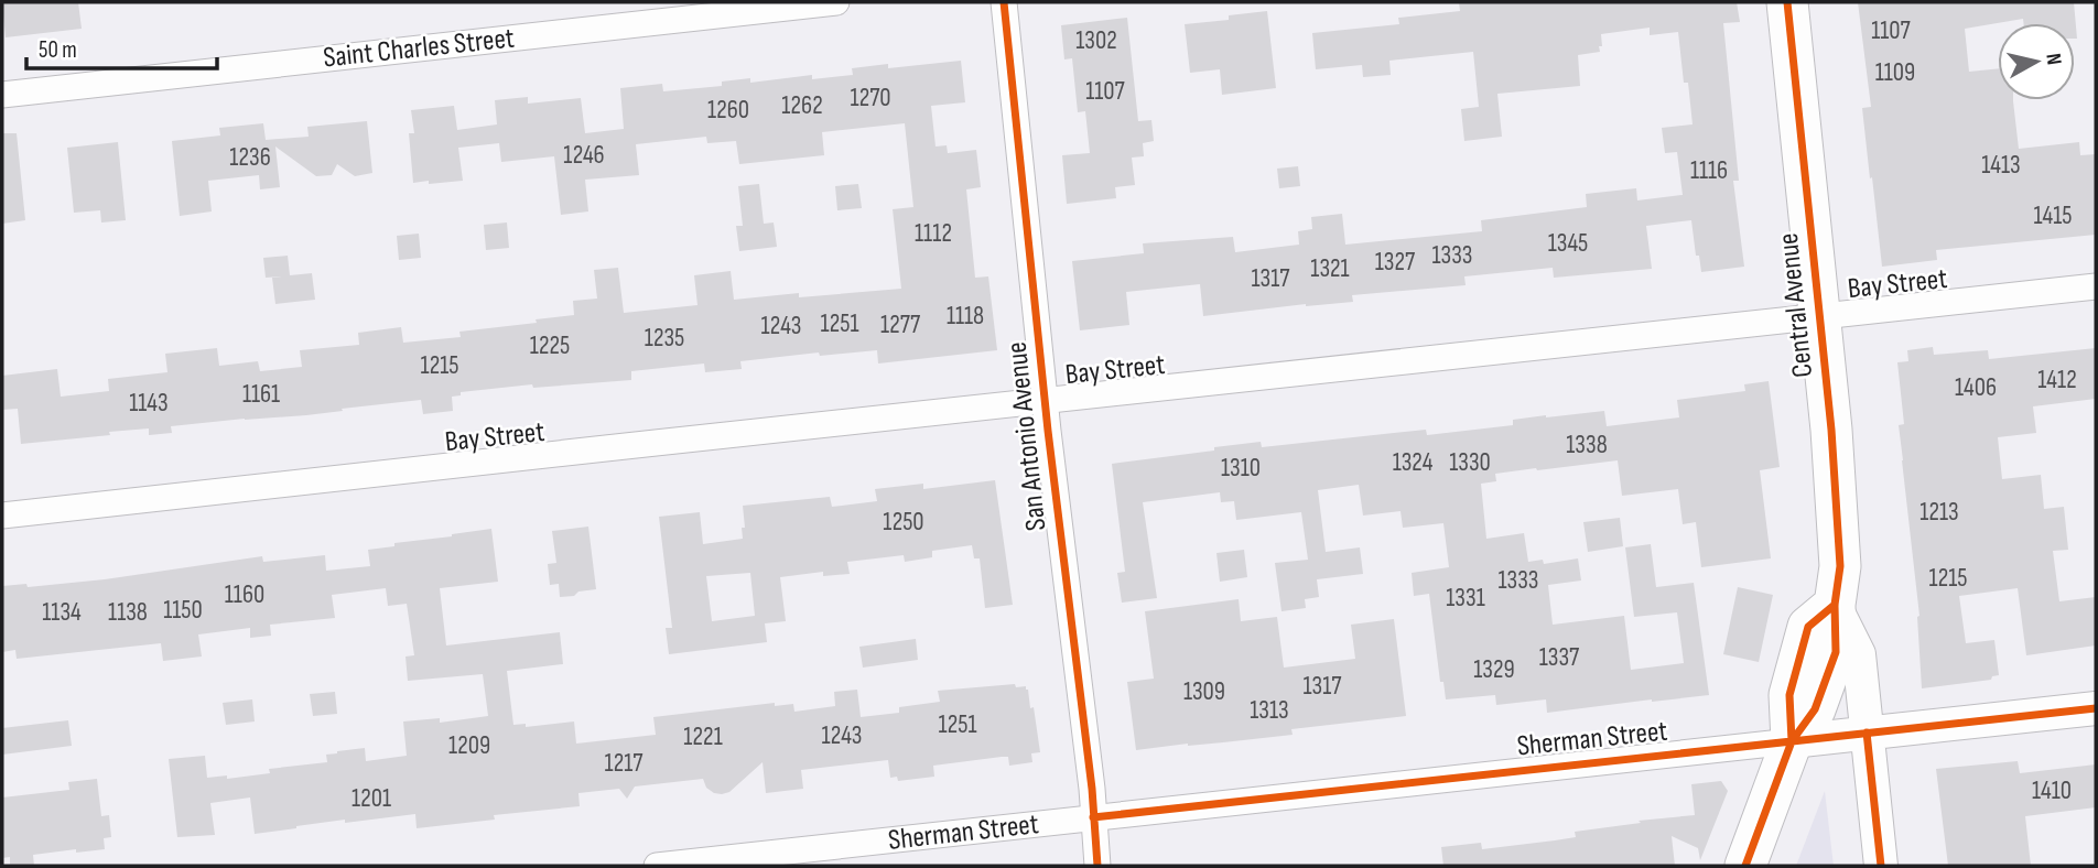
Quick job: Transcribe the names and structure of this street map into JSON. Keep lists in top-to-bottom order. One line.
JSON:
{"streets":{"main road":["Central Avenue"],"street":["Saint Charles Street","Bay Street","San Antonio Avenue","Sherman Street"]},"crossings":[["Bay Street","Central Avenue"],["Bay Street","San Antonio Avenue"],["San Antonio Avenue","Sherman Street"]],"house_numbers":["1107","1302","1109","1107","1270","1262","1260","1246","1236","1413","1116","1415","1112","1345","1333","1327","1321","1317","1118","1251","1277","1243","1235","1225","1215","1412","1406","1161","1143","1338","1324","1330","1310","1213","1250","1215","1333","1160","1331","1150","1134","1138","1337","1329","1317","1309","1313","1251","1243","1221","1209","1217","1410","1201"],"scale_bar":"50 m","north":"right"}
